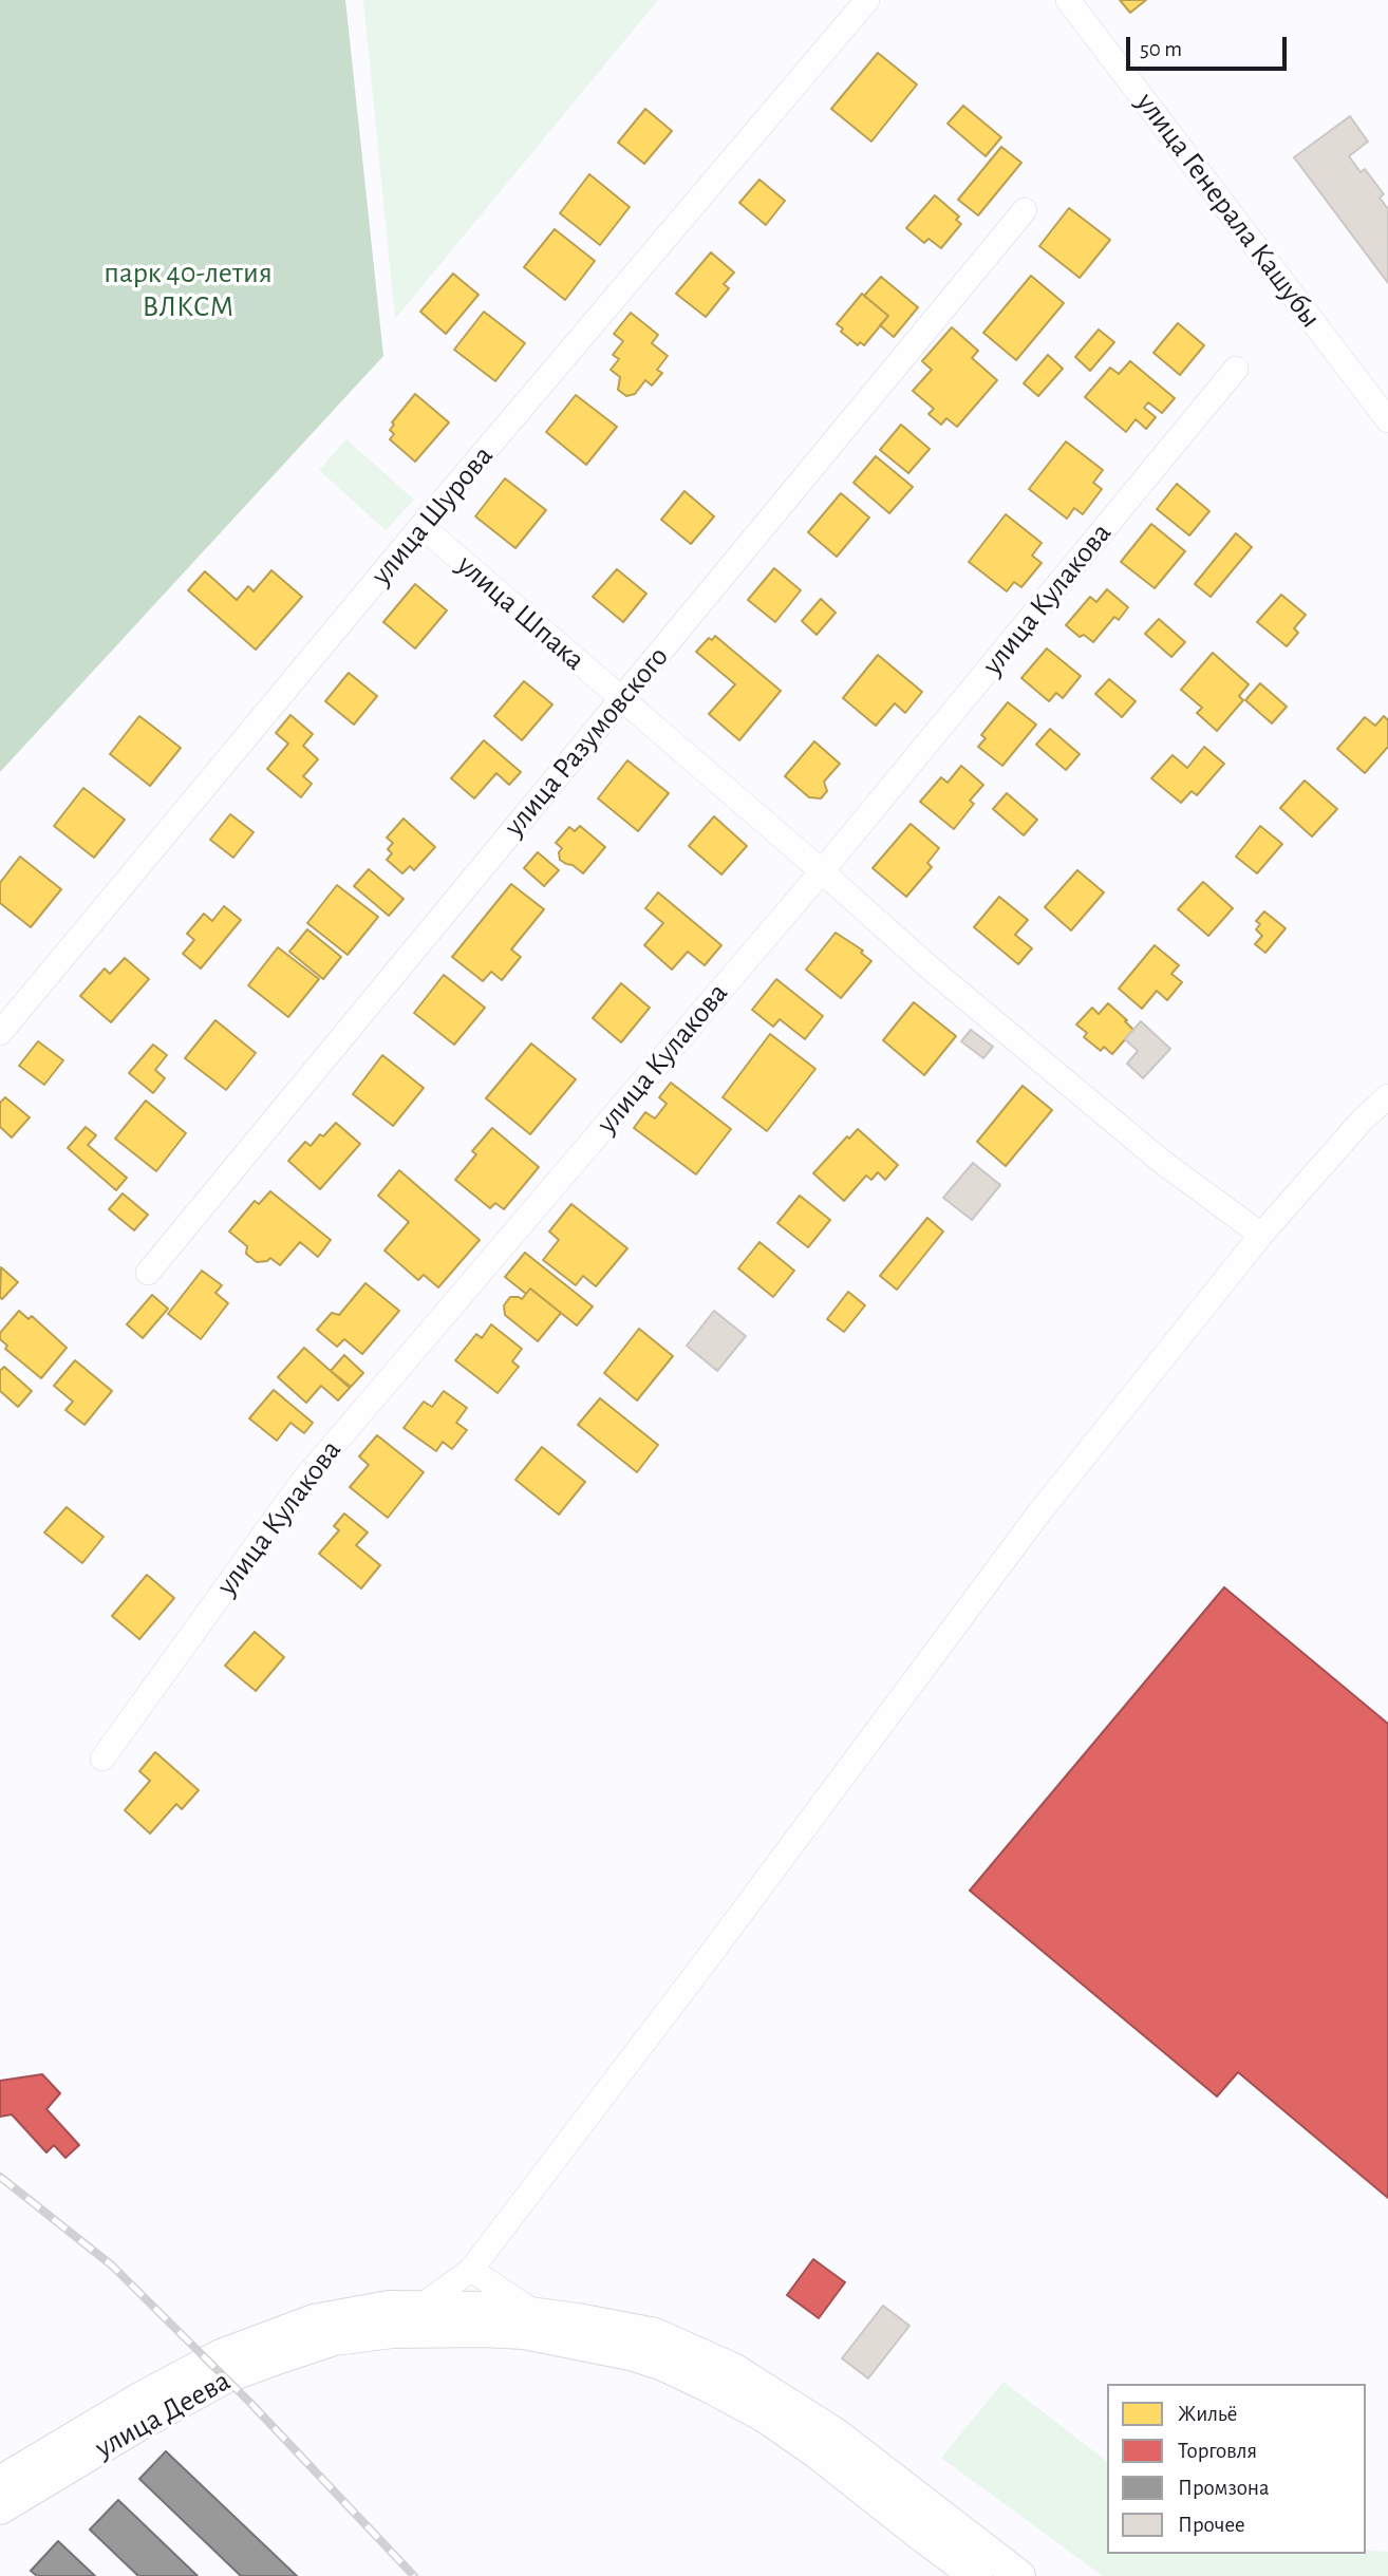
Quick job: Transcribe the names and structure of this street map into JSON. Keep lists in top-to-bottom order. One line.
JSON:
{"streets":{"main road":["улица Деева"],"street":["улица Генерала Кашубы","улица Шурова","улица Кулакова","улица Шпака","улица Разумовского"]},"crossings":[["улица Шурова","улица Шпака"],["улица Кулакова","улица Шпака"],["улица Шпака","улица Разумовского"]],"parks":["парк 40-летия ВЛКСМ"],"legend":["Жильё","Торговля","Промзона","Прочее"],"scale_bar":"50 m"}
